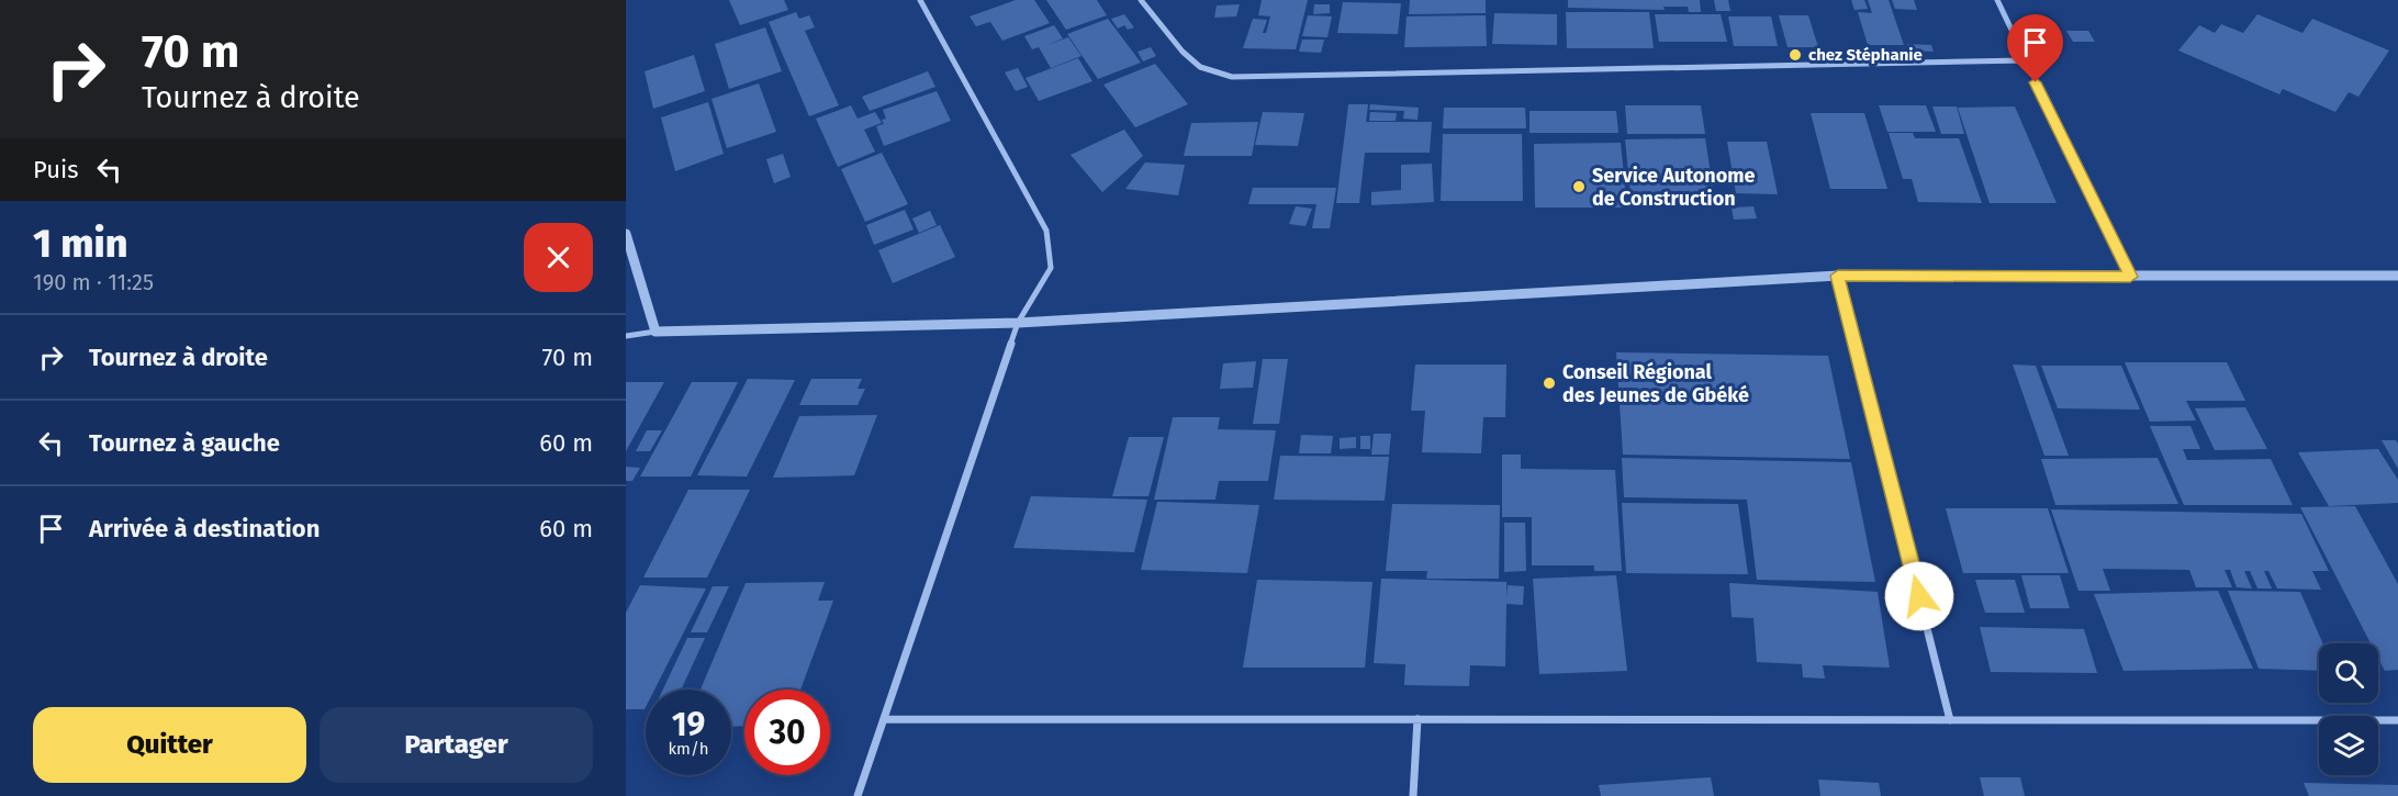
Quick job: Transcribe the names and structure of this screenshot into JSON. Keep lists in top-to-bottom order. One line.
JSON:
{"places":["chez Stéphanie","Service Autonome de Construction","Conseil Régional des Jeunes de Gbéké"],"page":{"turn":["70 m","Tournez à droite"],"then":"Puis","heading":["1 min","190 m · 11:25"],"list":[{"name":"Tournez à droite","value":"70 m"},{"name":"Tournez à gauche","value":"60 m"},{"name":"Arrivée à destination","value":"60 m"}],"speed":"19 km/h","limit":"30","buttons":["Quitter","Partager"]}}
